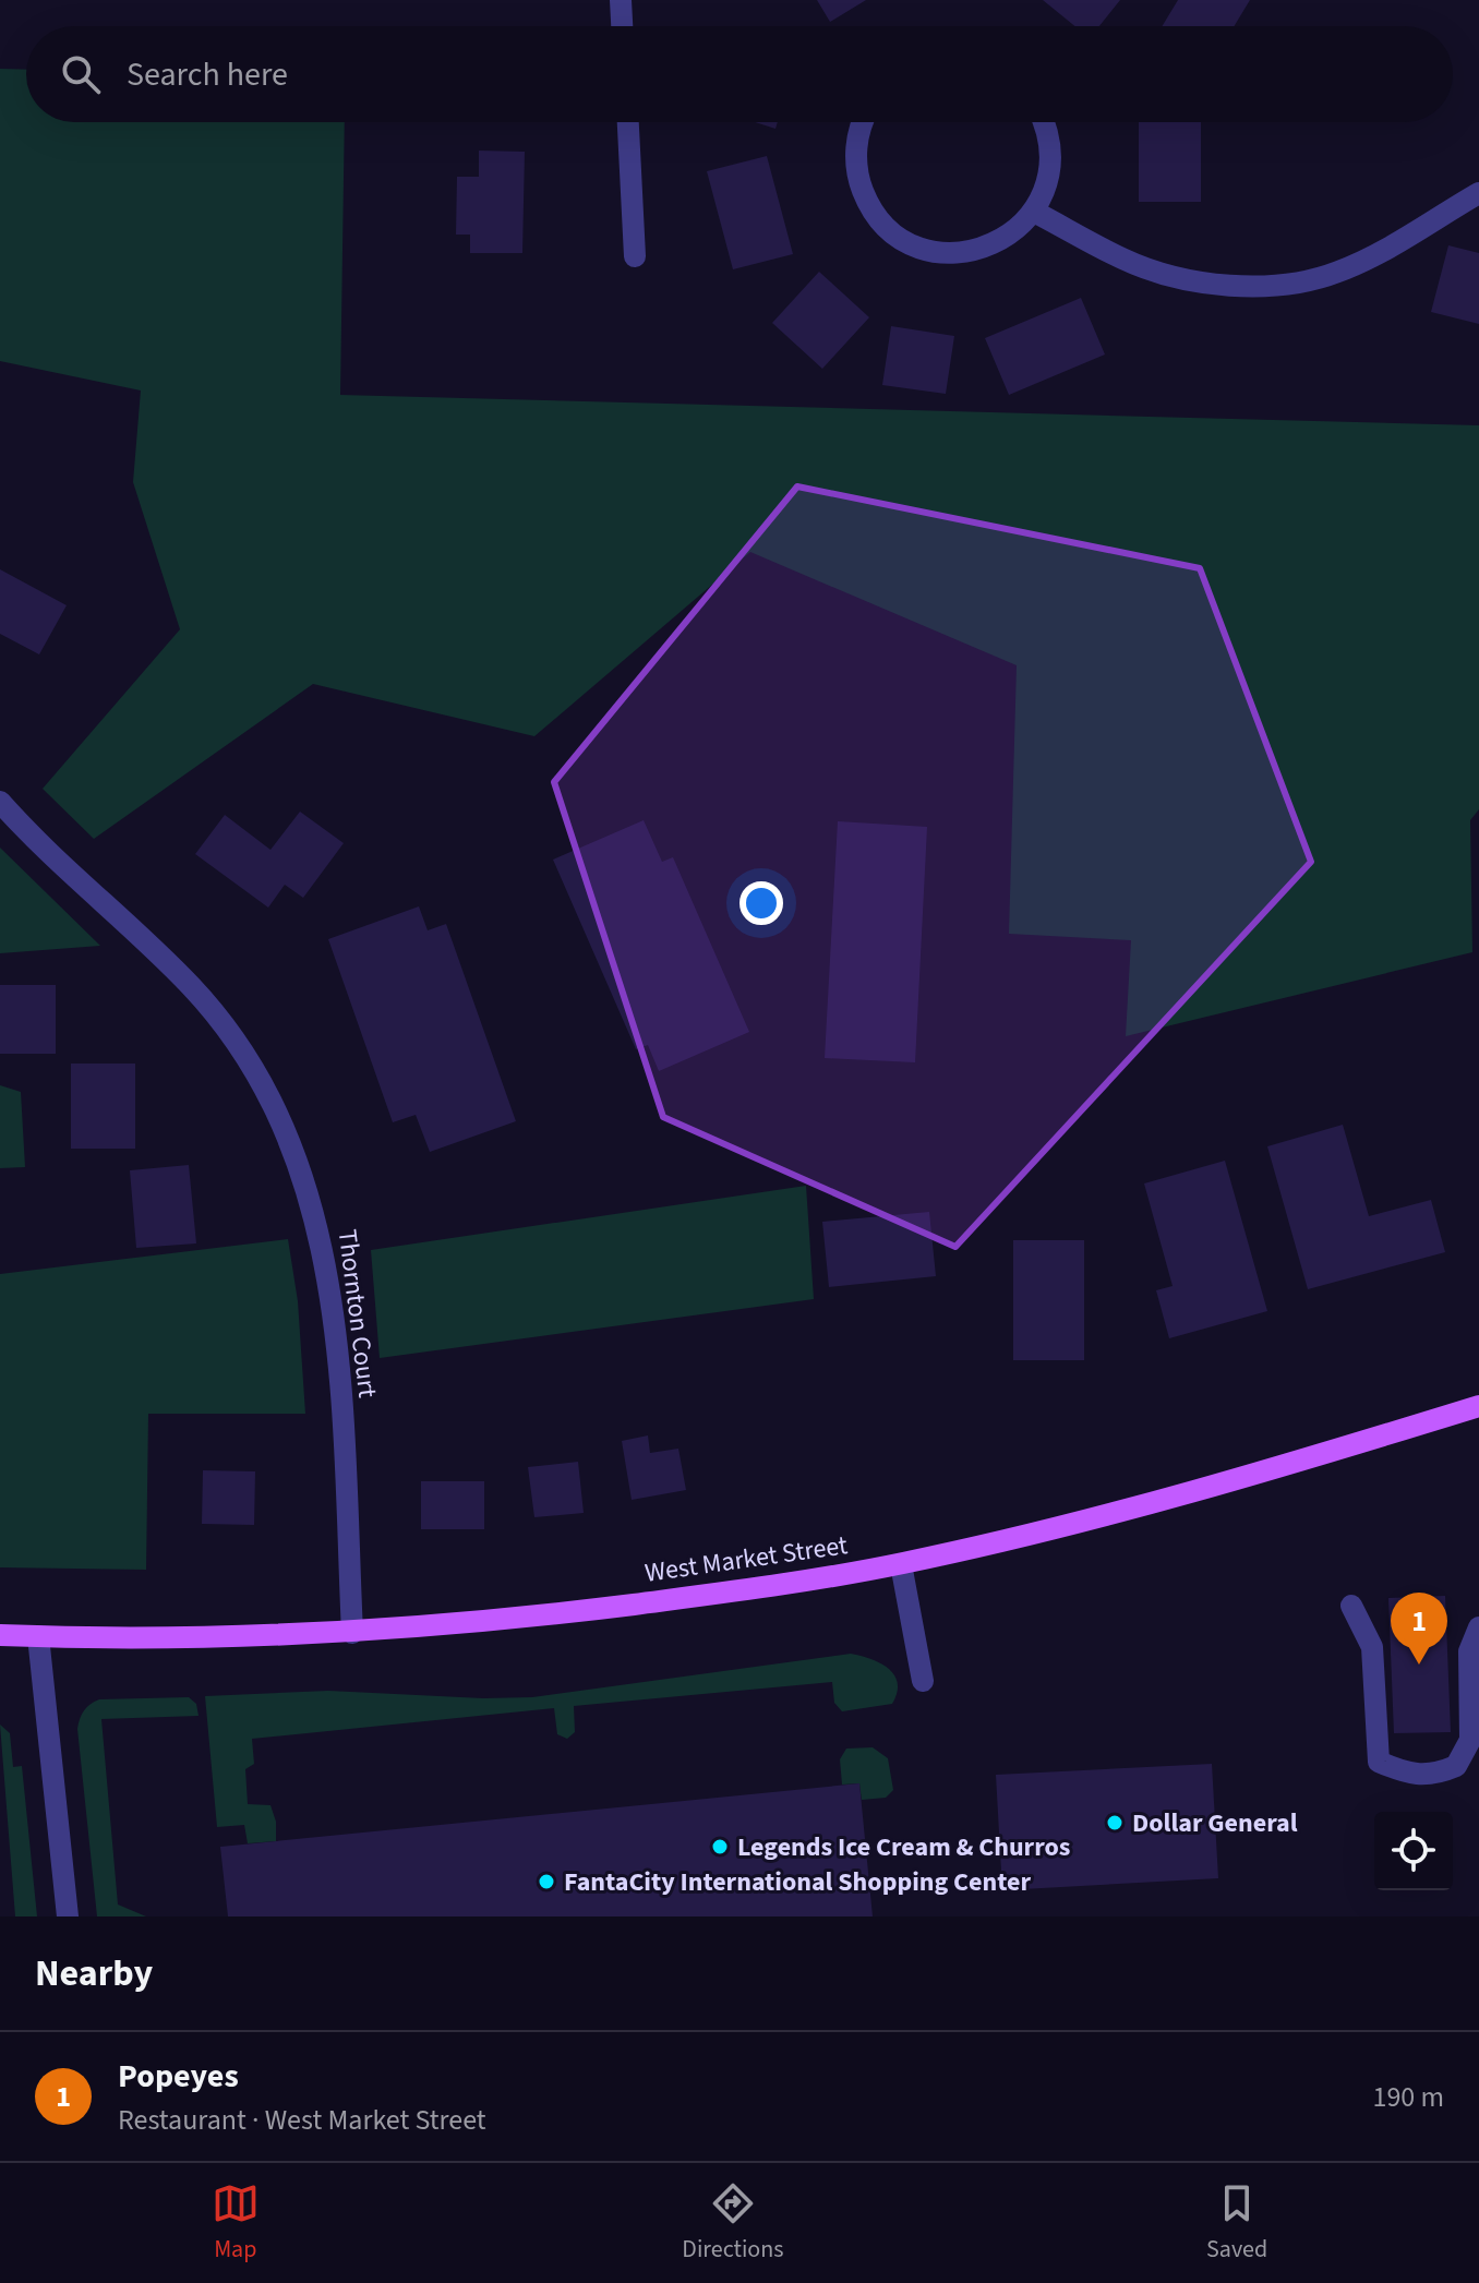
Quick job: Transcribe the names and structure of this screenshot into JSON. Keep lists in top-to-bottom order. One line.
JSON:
{"streets":{"main road":["West Market Street"],"street":["Thornton Court"]},"crossings":[["Thornton Court","West Market Street"]],"places":["Dollar General","Legends Ice Cream & Churros","FantaCity International Shopping Center"],"page":{"search":"Search here","pins":"1","heading":"Nearby","list":[{"mark":"1","name":"Popeyes","note":"Restaurant · West Market Street","value":"190 m"}],"nav":["Map","Directions","Saved"]}}
